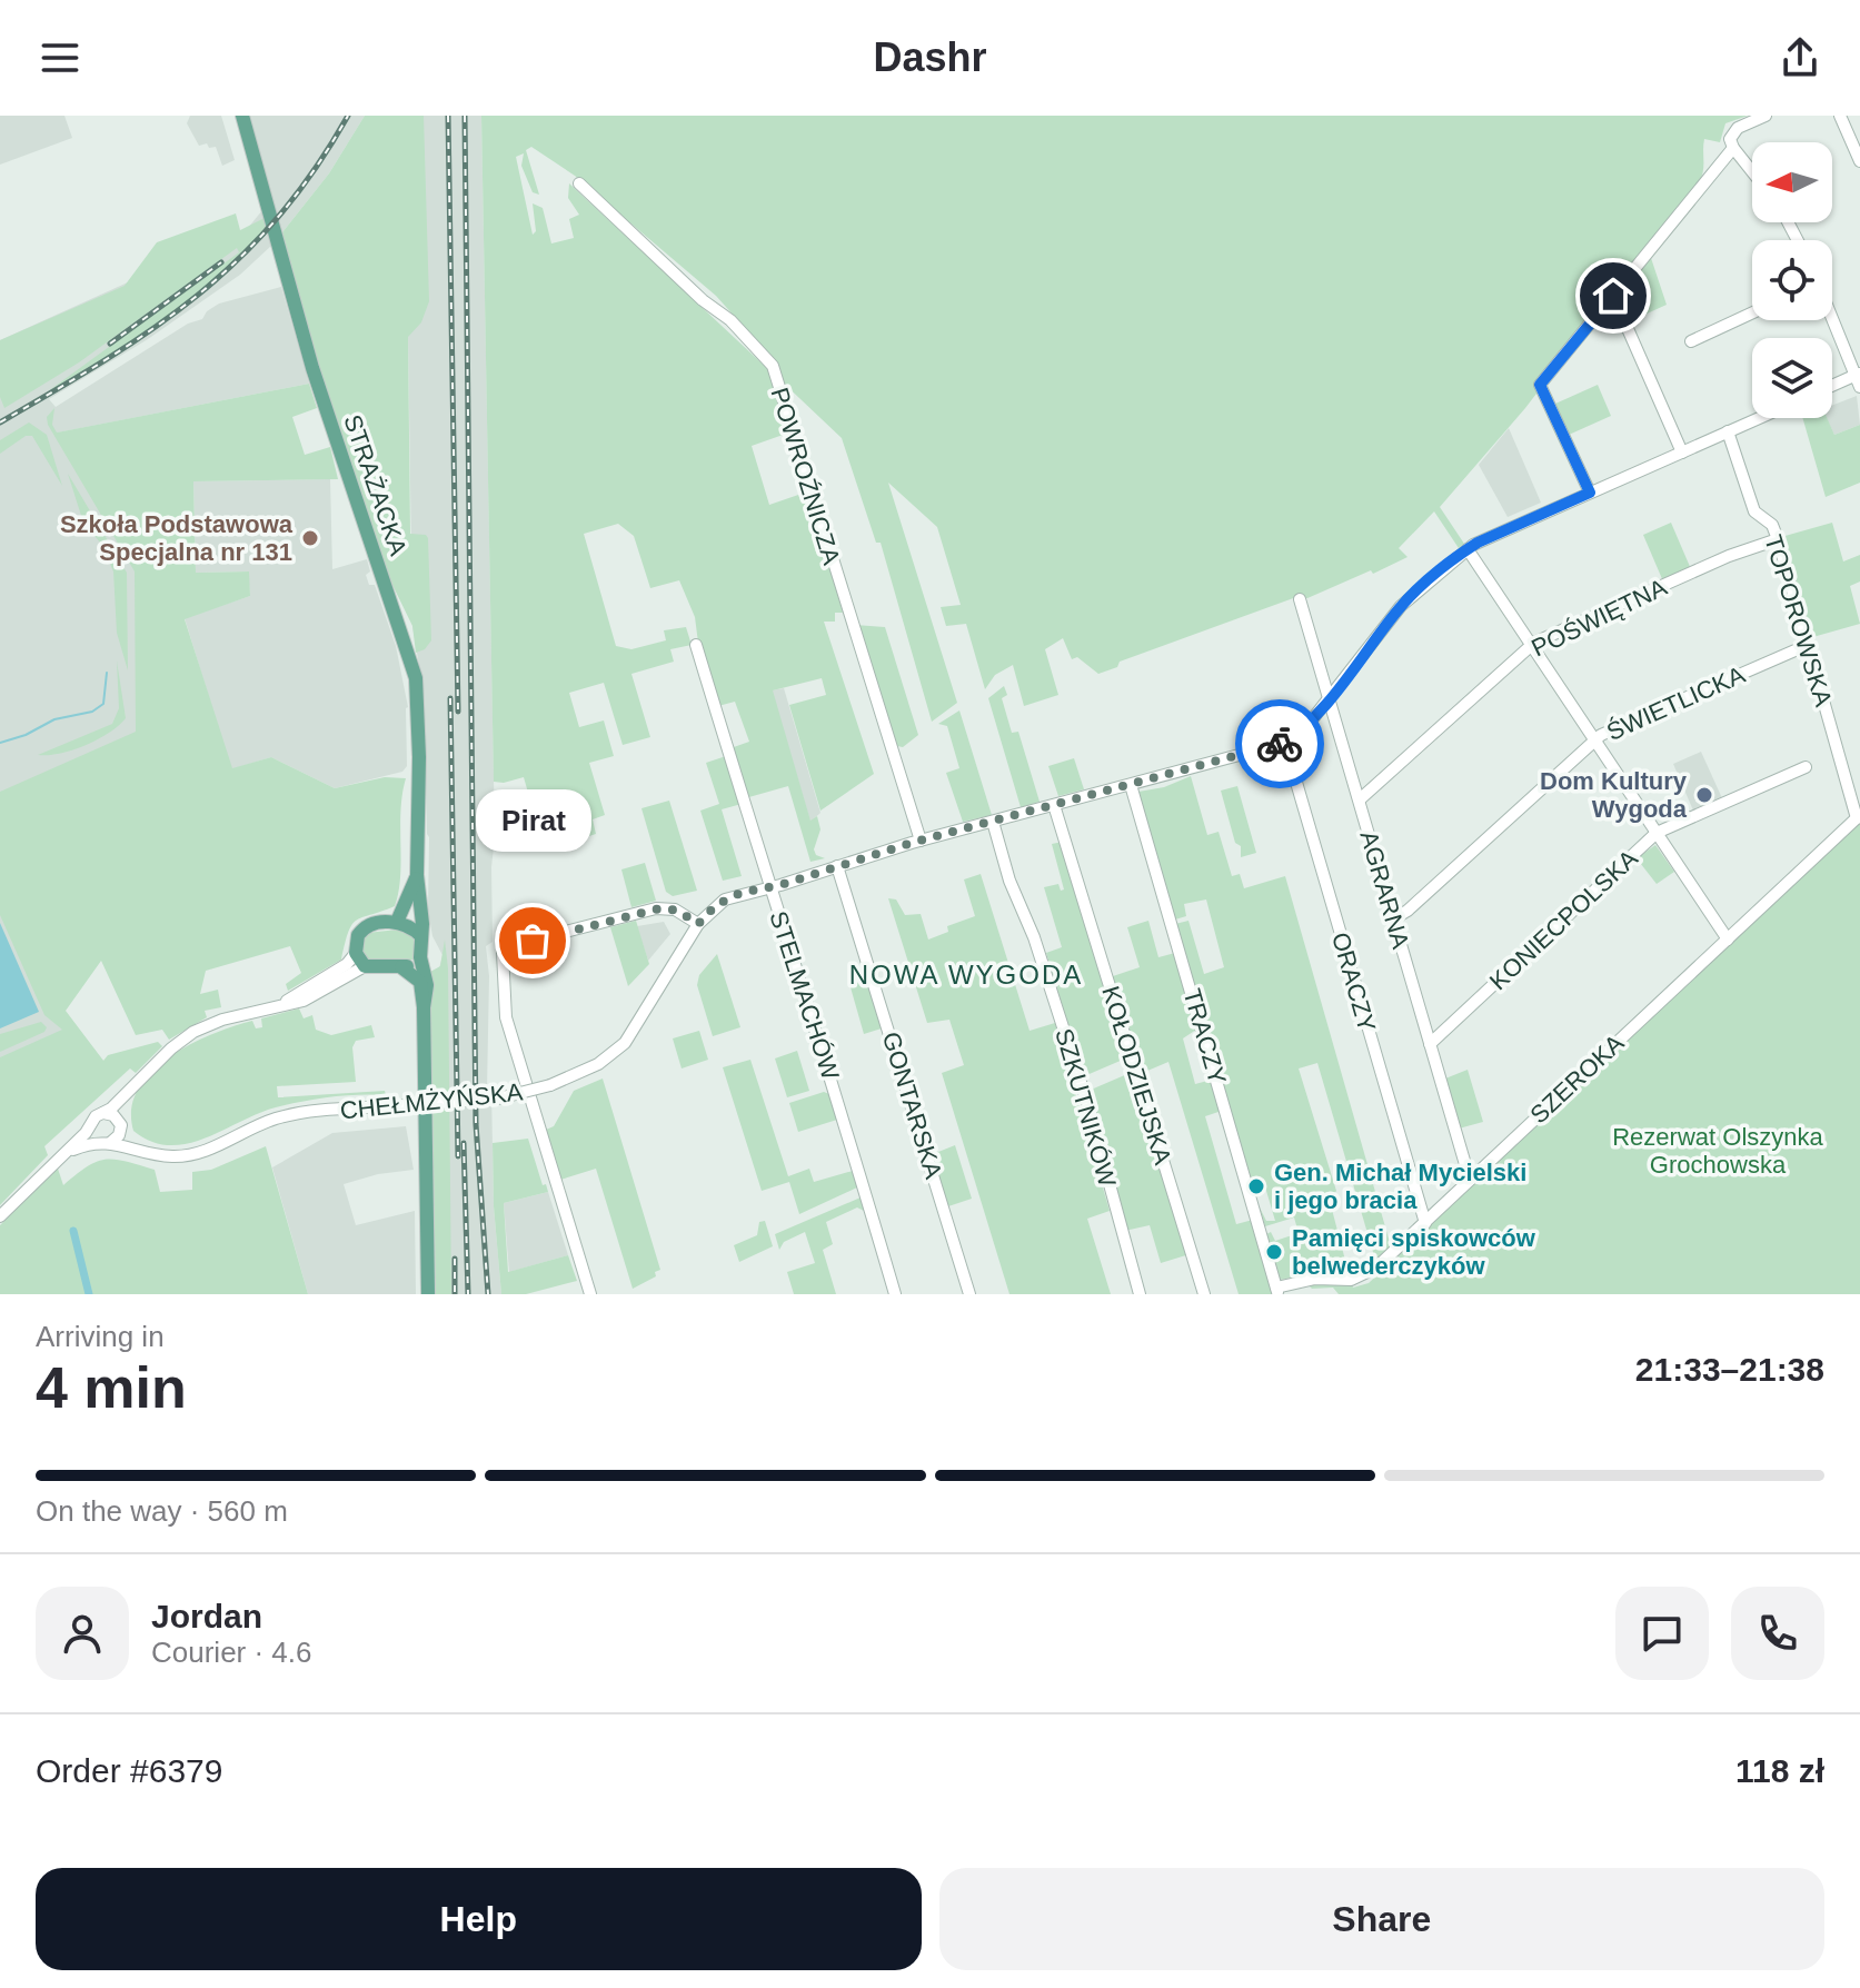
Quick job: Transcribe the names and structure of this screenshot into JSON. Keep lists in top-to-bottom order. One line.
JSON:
{"streets":{"main road":["STRAŻACKA"],"street":["POWROŹNICZA","POŚWIĘTNA","TOPOROWSKA","ŚWIETLICKA","AGRARNA","KONIECPOLSKA","ORACZY","STELMACHÓW","TRACZY","KOŁODZIEJSKA","SZEROKA","CHEŁMŻYŃSKA","GONTARSKA","SZKUTNIKÓW"]},"crossings":[["POWROŹNICZA","CHEŁMŻYŃSKA"],["POŚWIĘTNA","TOPOROWSKA"],["POŚWIĘTNA","AGRARNA"],["TOPOROWSKA","ŚWIETLICKA"],["TOPOROWSKA","SZEROKA"],["TOPOROWSKA","CHEŁMŻYŃSKA"],["ŚWIETLICKA","AGRARNA"],["AGRARNA","KONIECPOLSKA"],["AGRARNA","SZEROKA"],["AGRARNA","CHEŁMŻYŃSKA"],["ORACZY","SZEROKA"],["ORACZY","CHEŁMŻYŃSKA"],["STELMACHÓW","CHEŁMŻYŃSKA"],["TRACZY","SZEROKA"],["TRACZY","CHEŁMŻYŃSKA"],["KOŁODZIEJSKA","CHEŁMŻYŃSKA"],["CHEŁMŻYŃSKA","GONTARSKA"],["CHEŁMŻYŃSKA","SZKUTNIKÓW"]],"districts":["NOWA WYGODA"],"parks":["Rezerwat Olszynka Grochowska"],"places":["Szkoła Podstawowa Specjalna nr 131","Dom Kultury Wygoda","Pirat","Gen. Michał Mycielski i jego bracia","Pamięci spiskowców belwederczyków"],"north":"left","page":{"header":"Dashr","bubble":"Pirat","heading":["4 min","Arriving in","21:33–21:38"],"panel":["Jordan","Courier · 4.6","Order #6379","118 zł"],"bar":"On the way · 560 m","buttons":["Help","Share"]}}
